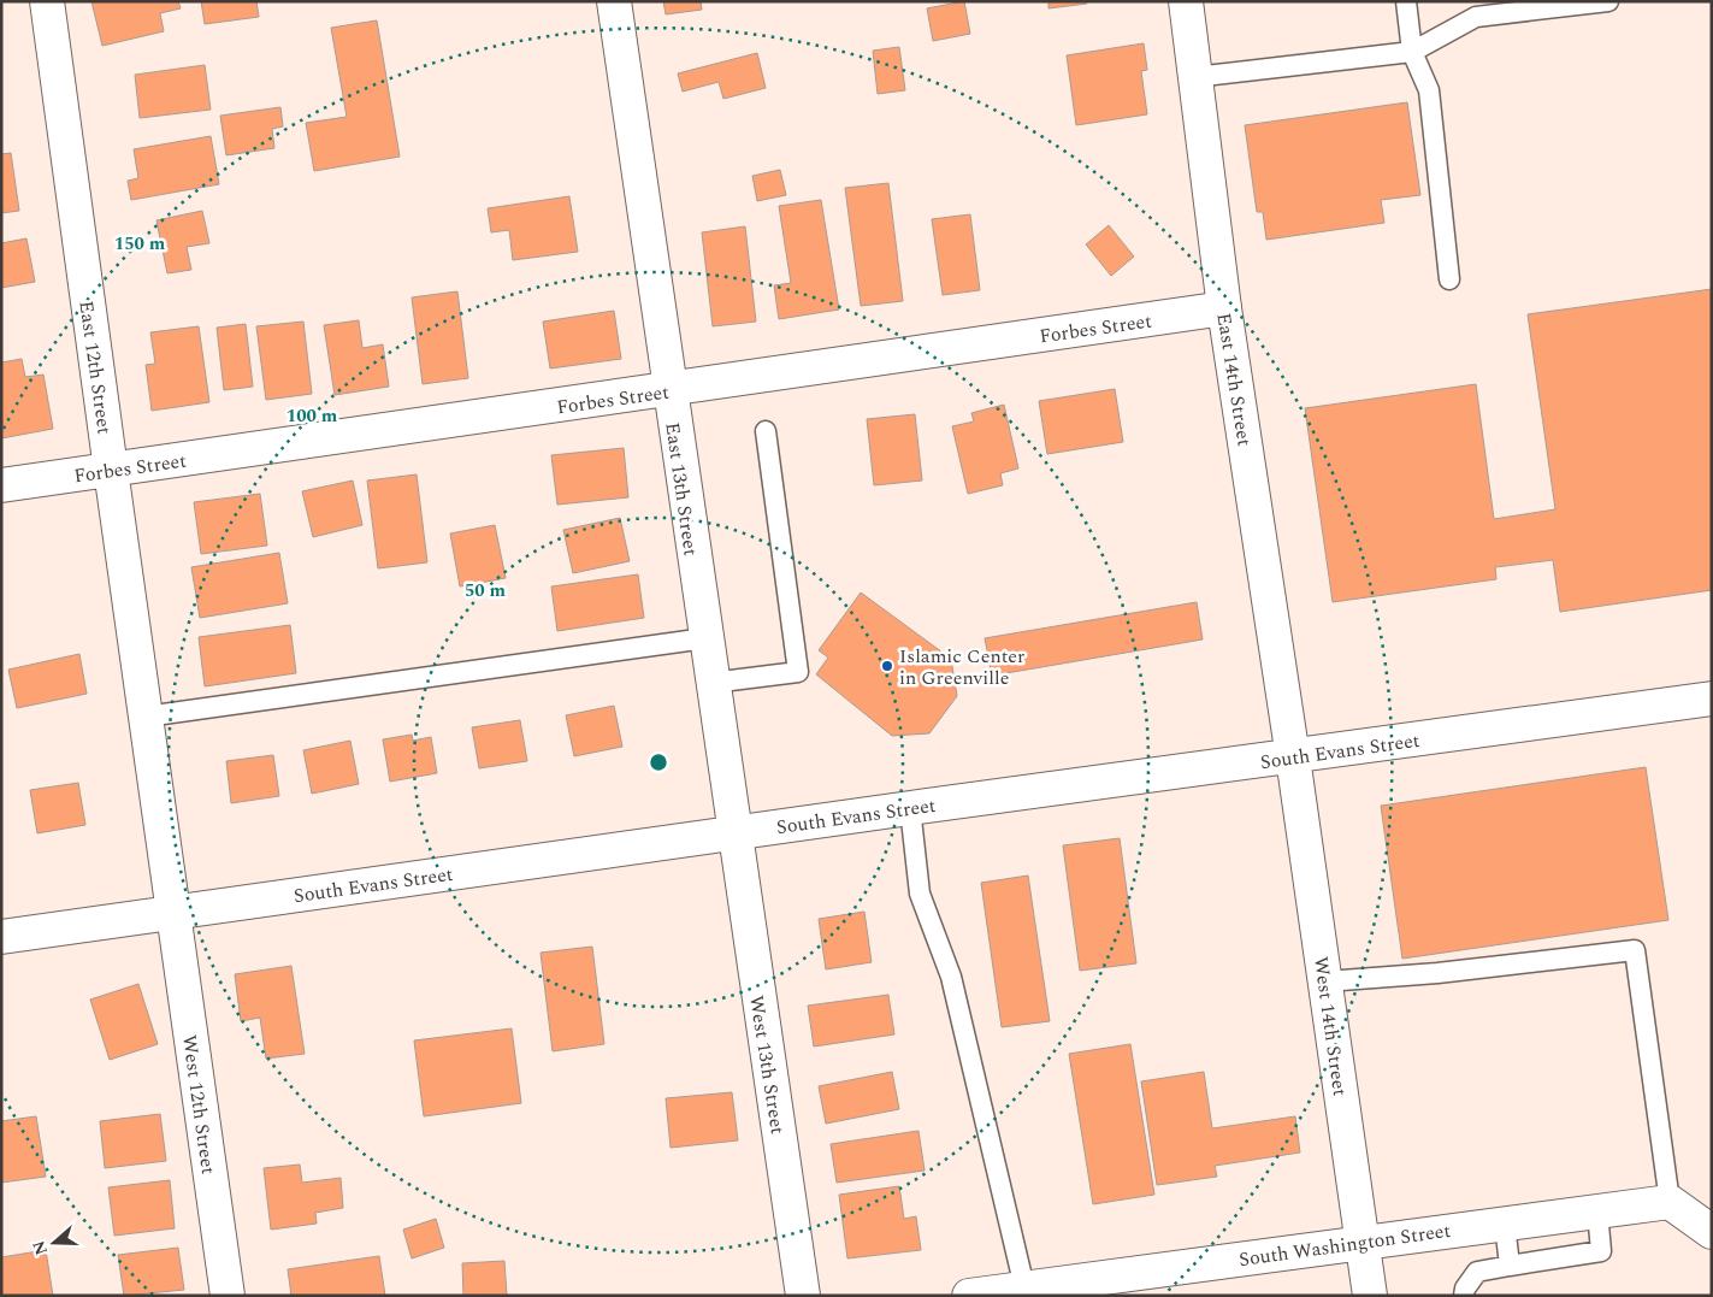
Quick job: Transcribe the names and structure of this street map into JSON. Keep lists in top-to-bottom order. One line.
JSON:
{"streets":{"street":["Forbes Street","East 12th Street","East 14th Street","East 13th Street","South Evans Street","West 14th Street","West 13th Street","West 12th Street","South Washington Street"]},"crossings":[["Forbes Street","East 12th Street"],["Forbes Street","East 14th Street"],["Forbes Street","East 13th Street"],["East 12th Street","South Evans Street"],["East 12th Street","West 12th Street"],["East 14th Street","South Evans Street"],["East 14th Street","West 14th Street"],["East 13th Street","South Evans Street"],["East 13th Street","West 13th Street"],["South Evans Street","West 14th Street"],["South Evans Street","West 13th Street"],["South Evans Street","West 12th Street"],["West 14th Street","South Washington Street"]],"places":["Islamic Center in Greenville"],"north":"left","rings":["150 m","100 m","50 m"]}
